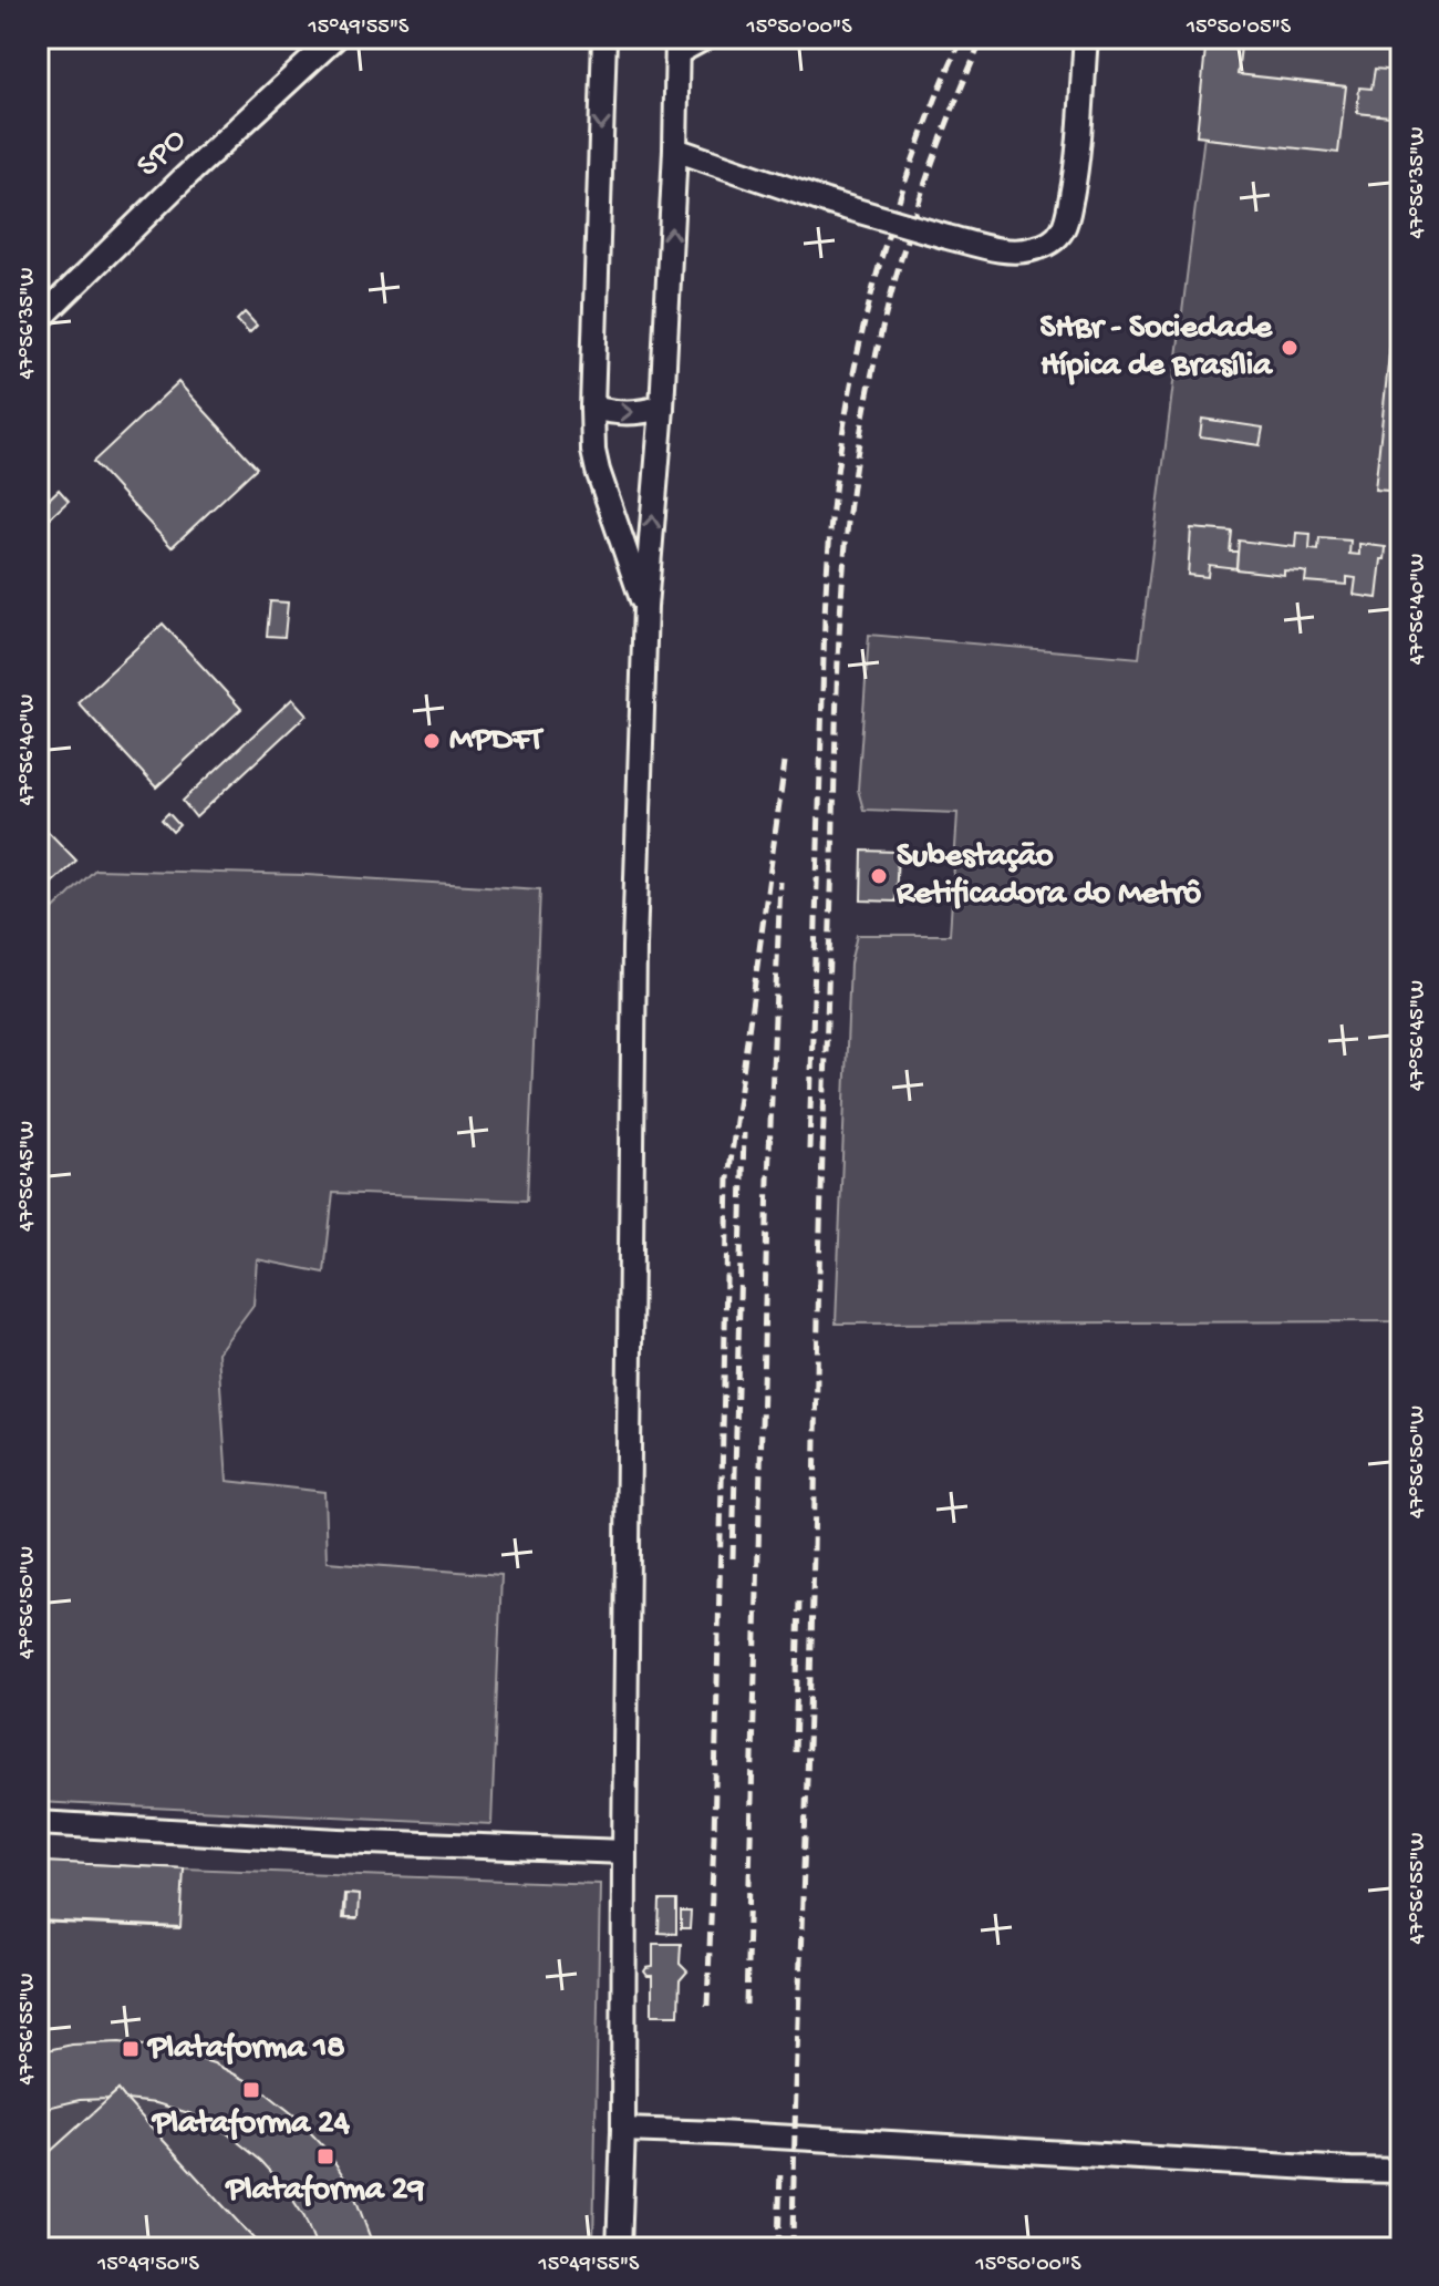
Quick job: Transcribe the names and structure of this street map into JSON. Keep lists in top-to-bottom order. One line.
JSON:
{"streets":{"street":["SPO"]},"places":{"other":["SHBr - Sociedade Hípica de Brasília","MPDFT","Subestação Retificadora do Metrô"],"transit":["Plataforma 18","Plataforma 24","Plataforma 29"]},"coordinates":["15°49'55\"S","15°50'00\"S","15°50'05\"S","47°56'35\"W","47°56'40\"W","47°56'45\"W","47°56'50\"W","47°56'55\"W","15°49'50\"S"]}
